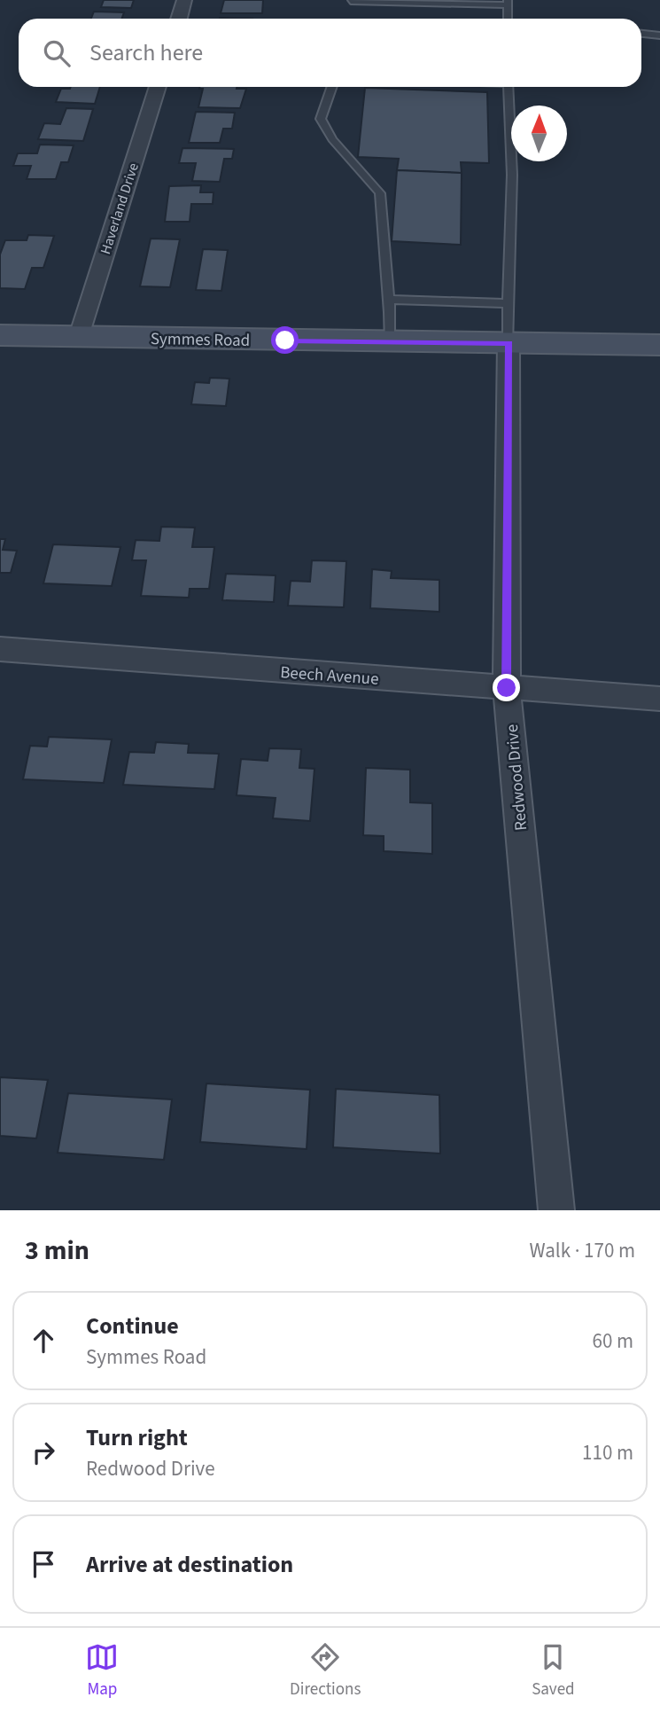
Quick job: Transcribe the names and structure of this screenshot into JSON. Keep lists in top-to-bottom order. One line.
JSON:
{"streets":{"street":["Haverland Drive","Symmes Road","Beech Avenue","Redwood Drive"]},"crossings":[["Haverland Drive","Symmes Road"],["Symmes Road","Redwood Drive"],["Beech Avenue","Redwood Drive"]],"north":"top","page":{"search":"Search here","heading":["3 min","Walk · 170 m"],"list":[["Continue","Symmes Road","60 m"],["Turn right","Redwood Drive","110 m"],"Arrive at destination"],"nav":["Map","Directions","Saved"]}}
